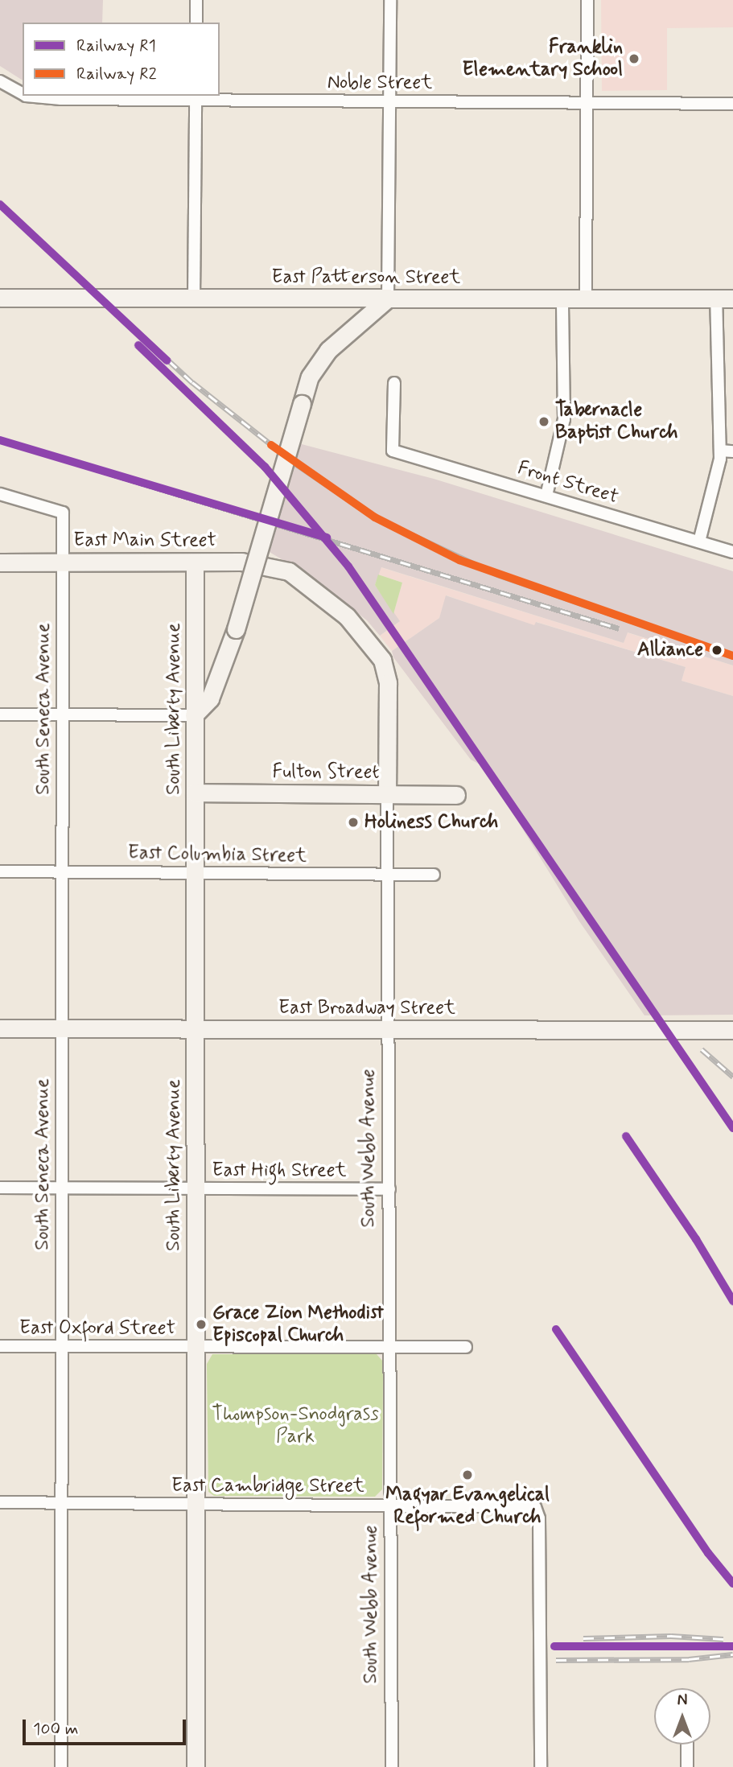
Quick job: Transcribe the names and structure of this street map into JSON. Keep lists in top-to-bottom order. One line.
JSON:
{"streets":{"street":["Noble Street","East Patterson Street","Front Street","East Main Street","South Seneca Avenue","South Liberty Avenue","Fulton Street","East Columbia Street","East Broadway Street","South Webb Avenue","East High Street","East Oxford Street","East Cambridge Street"]},"crossings":[["East Main Street","South Seneca Avenue"],["East Main Street","South Liberty Avenue"],["East Main Street","South Webb Avenue"],["South Seneca Avenue","East Columbia Street"],["South Seneca Avenue","East Broadway Street"],["South Seneca Avenue","East High Street"],["South Seneca Avenue","East Oxford Street"],["South Seneca Avenue","East Cambridge Street"],["South Liberty Avenue","Fulton Street"],["South Liberty Avenue","East Columbia Street"],["South Liberty Avenue","East Broadway Street"],["South Liberty Avenue","East High Street"],["South Liberty Avenue","East Oxford Street"],["South Liberty Avenue","East Cambridge Street"],["Fulton Street","South Webb Avenue"],["East Columbia Street","South Webb Avenue"],["East Broadway Street","South Webb Avenue"],["South Webb Avenue","East High Street"],["South Webb Avenue","East Oxford Street"],["South Webb Avenue","East Cambridge Street"]],"parks":["Thompson-Snodgrass Park"],"places":["Franklin Elementary School","Tabernacle Baptist Church","Alliance","Holiness Church","Grace Zion Methodist Episcopal Church","Magyar Evangelical Reformed Church"],"lines":["rail line R1","rail line R2"],"legend":["Railway R1","Railway R2"],"scale_bar":"100 m","north":"top"}
